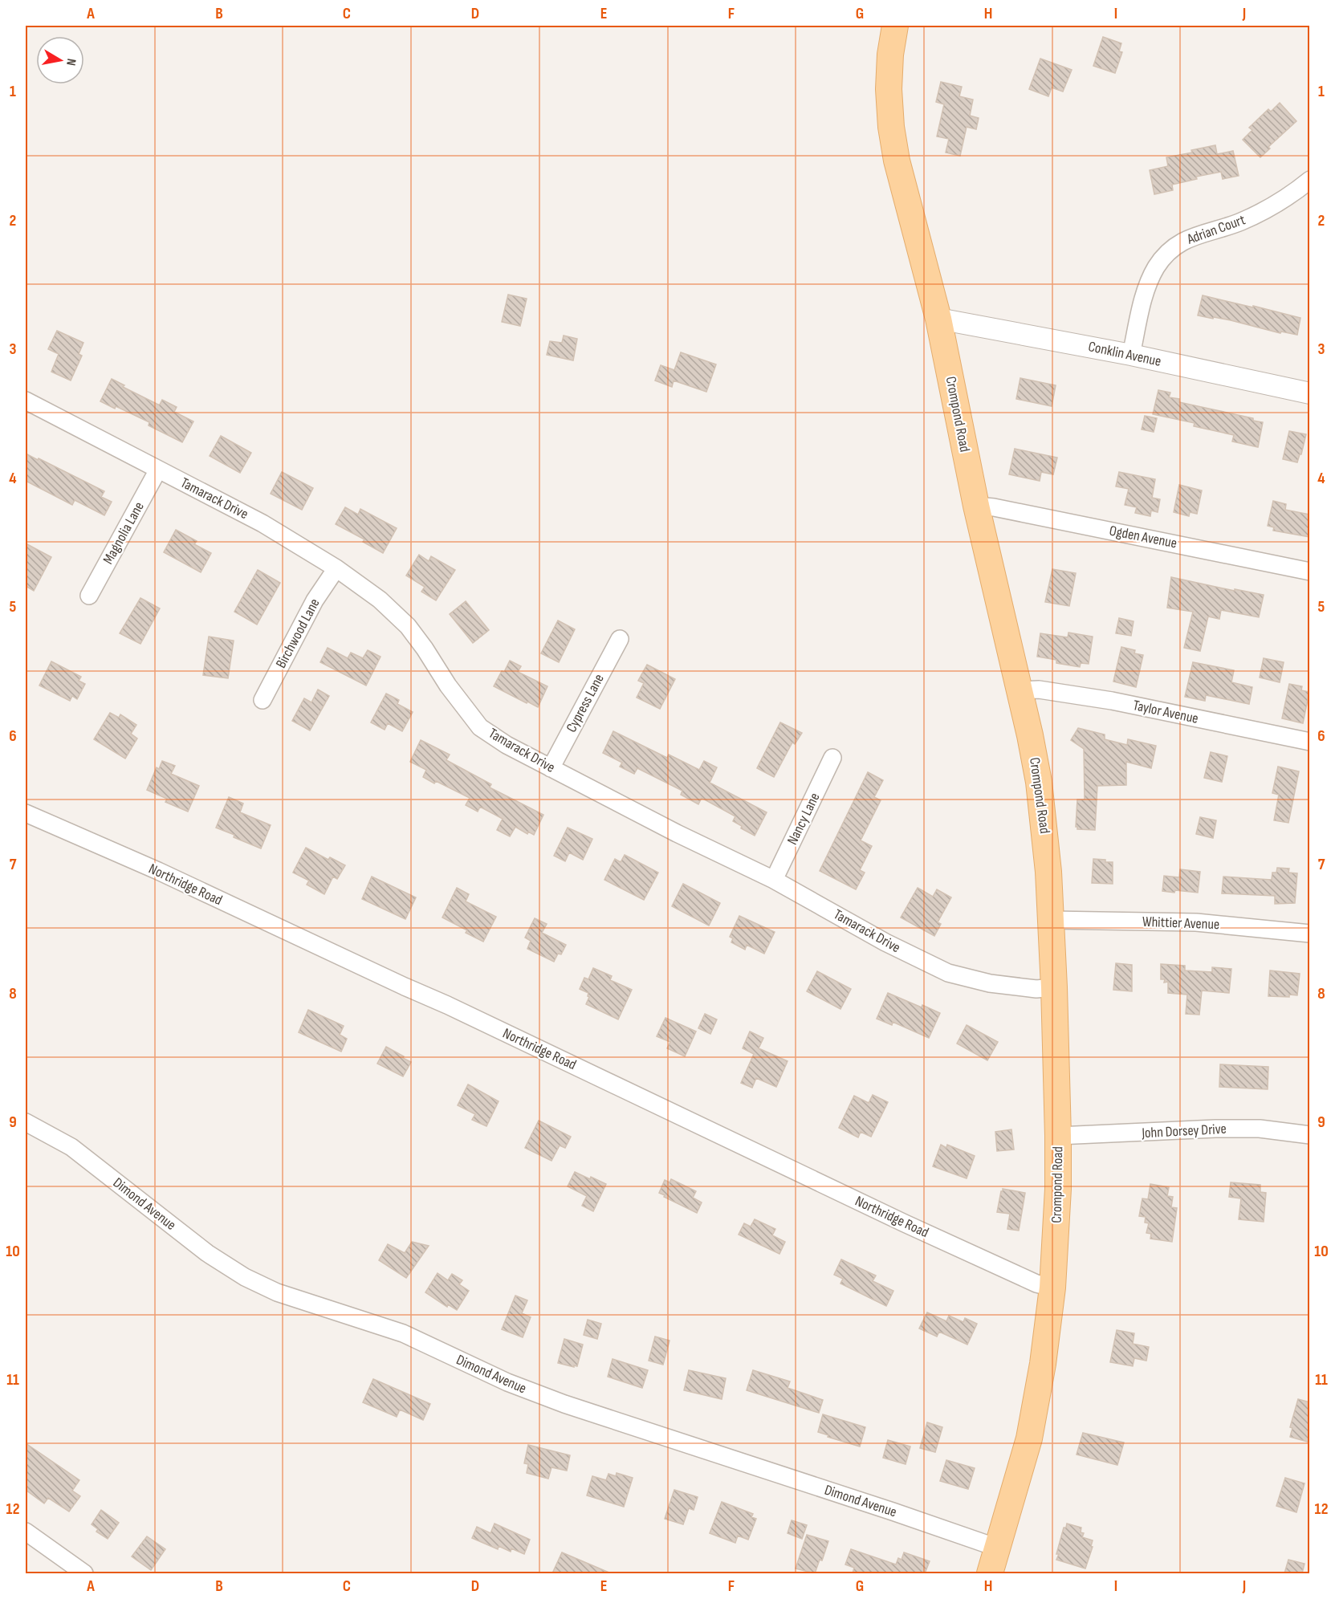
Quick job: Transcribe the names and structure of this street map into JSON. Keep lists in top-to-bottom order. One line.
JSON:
{"streets":{"main road":["Crompond Road"],"street":["Adrian Court","Conklin Avenue","Tamarack Drive","Magnolia Lane","Ogden Avenue","Birchwood Lane","Cypress Lane","Taylor Avenue","Nancy Lane","Northridge Road","Whittier Avenue","John Dorsey Drive","Dimond Avenue"]},"crossings":[["Adrian Court","Conklin Avenue"],["Conklin Avenue","Crompond Road"],["Crompond Road","Tamarack Drive"],["Crompond Road","Ogden Avenue"],["Crompond Road","Taylor Avenue"],["Crompond Road","Northridge Road"],["Crompond Road","Whittier Avenue"],["Crompond Road","John Dorsey Drive"],["Crompond Road","Dimond Avenue"],["Tamarack Drive","Magnolia Lane"],["Tamarack Drive","Birchwood Lane"],["Tamarack Drive","Cypress Lane"],["Tamarack Drive","Nancy Lane"]],"north":"right","grid":{"columns":["A","B","C","D","E","F","G","H","I","J"],"rows":["1","2","3","4","5","6","7","8","9","10","11","12"]}}
